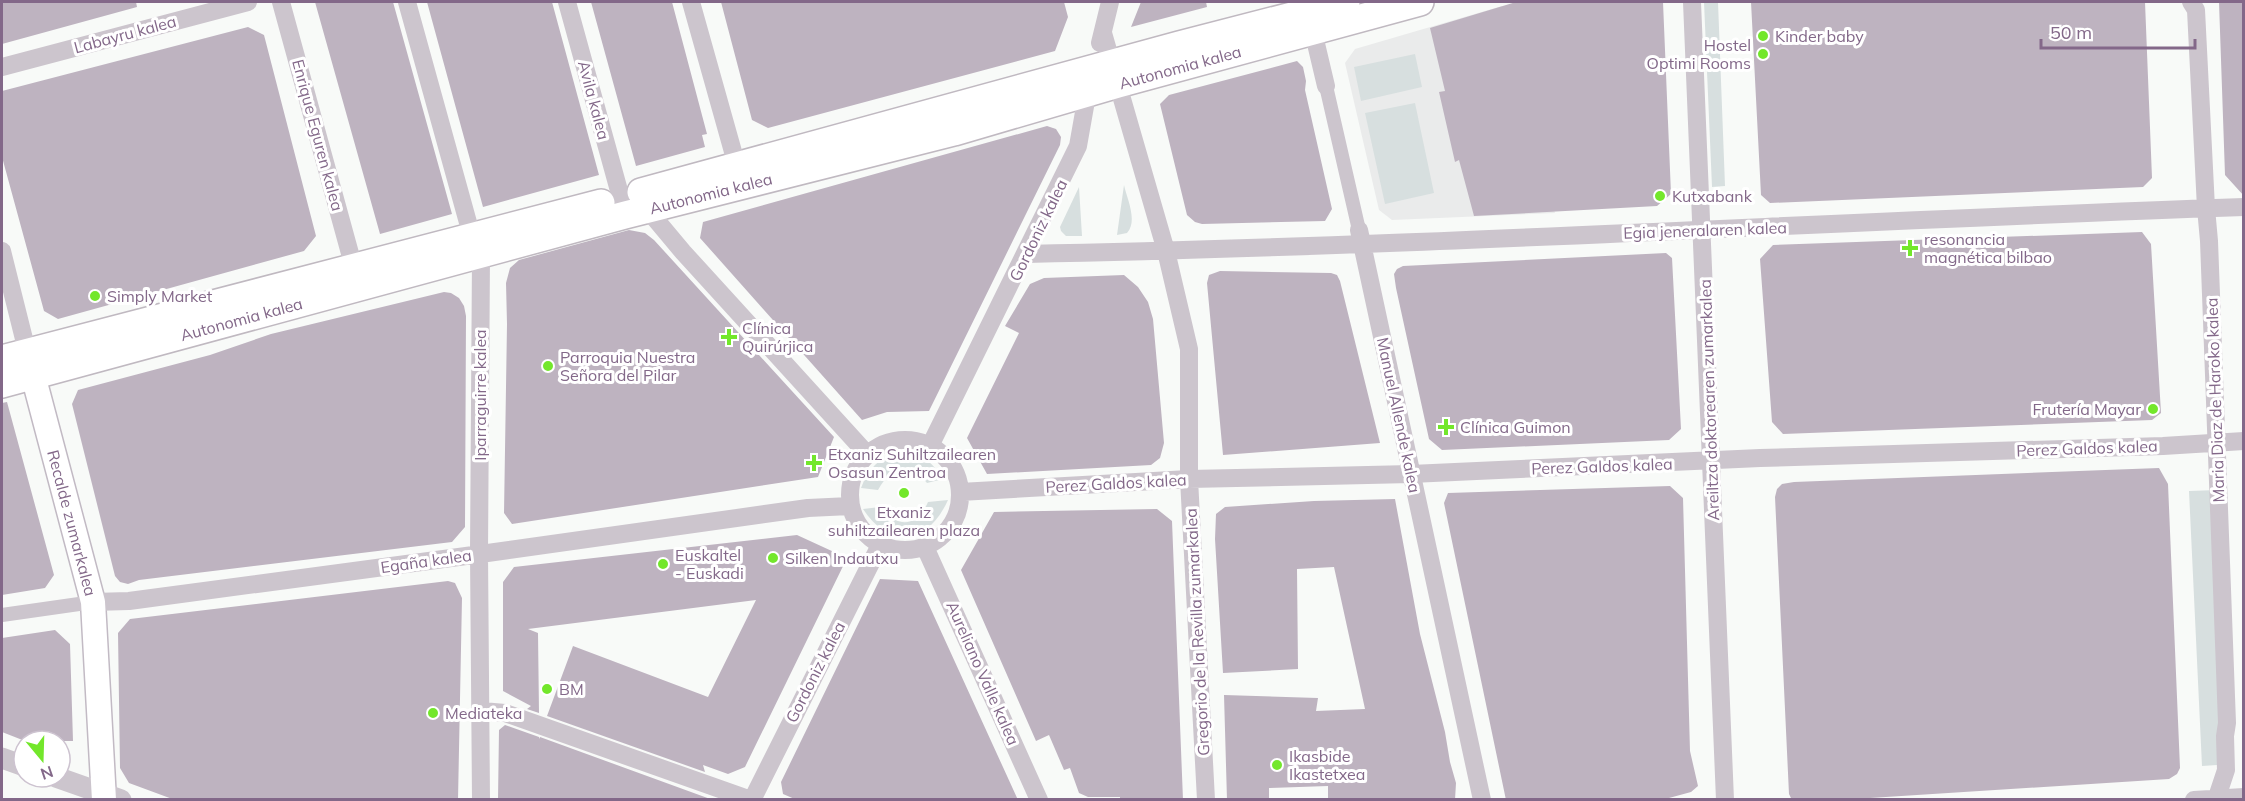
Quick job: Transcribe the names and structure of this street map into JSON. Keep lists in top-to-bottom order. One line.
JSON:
{"streets":{"main road":["Autonomia kalea","Recalde zumarkalea"],"street":["Labayru kalea","Avila kalea","Enrique Eguren kalea","Gordoniz kalea","Egia jeneralaren kalea","Iparraguirre kalea","Areiltza doktorearen zumarkalea","Maria Diaz de Haroko kalea","Manuel Allende kalea","Perez Galdos kalea","Egaña kalea","Gregorio de la Revilla zumarkalea","Aureliano Valle kalea"]},"crossings":[["Autonomia kalea","Avila kalea"],["Autonomia kalea","Enrique Eguren kalea"],["Autonomia kalea","Gordoniz kalea"],["Autonomia kalea","Iparraguirre kalea"],["Autonomia kalea","Manuel Allende kalea"],["Autonomia kalea","Recalde zumarkalea"],["Autonomia kalea","Gregorio de la Revilla zumarkalea"],["Gordoniz kalea","Egia jeneralaren kalea"],["Gordoniz kalea","Perez Galdos kalea"],["Gordoniz kalea","Egaña kalea"],["Gordoniz kalea","Gregorio de la Revilla zumarkalea"],["Gordoniz kalea","Aureliano Valle kalea"],["Egia jeneralaren kalea","Areiltza doktorearen zumarkalea"],["Egia jeneralaren kalea","Maria Diaz de Haroko kalea"],["Egia jeneralaren kalea","Manuel Allende kalea"],["Egia jeneralaren kalea","Gregorio de la Revilla zumarkalea"],["Iparraguirre kalea","Egaña kalea"],["Areiltza doktorearen zumarkalea","Perez Galdos kalea"],["Maria Diaz de Haroko kalea","Perez Galdos kalea"],["Manuel Allende kalea","Perez Galdos kalea"],["Perez Galdos kalea","Egaña kalea"],["Perez Galdos kalea","Gregorio de la Revilla zumarkalea"],["Perez Galdos kalea","Aureliano Valle kalea"],["Recalde zumarkalea","Egaña kalea"],["Egaña kalea","Aureliano Valle kalea"]],"places":{"other":["Kinder baby","Hostel Optimi Rooms","Kutxabank","Simply Market","Parroquia Nuestra Señora del Pilar","Frutería Mayar","Etxaniz suhiltzailearen plaza","Silken Indautxu","Euskaltel - Euskadi","BM","Mediateka","Ikasbide Ikastetxea"],"health":["resonancia magnética bilbao","Clínica Quirúrjica","Clínica Guimon","Etxaniz Suhiltzailearen Osasun Zentroa"]},"scale_bar":"50 m","north":"bottom"}
